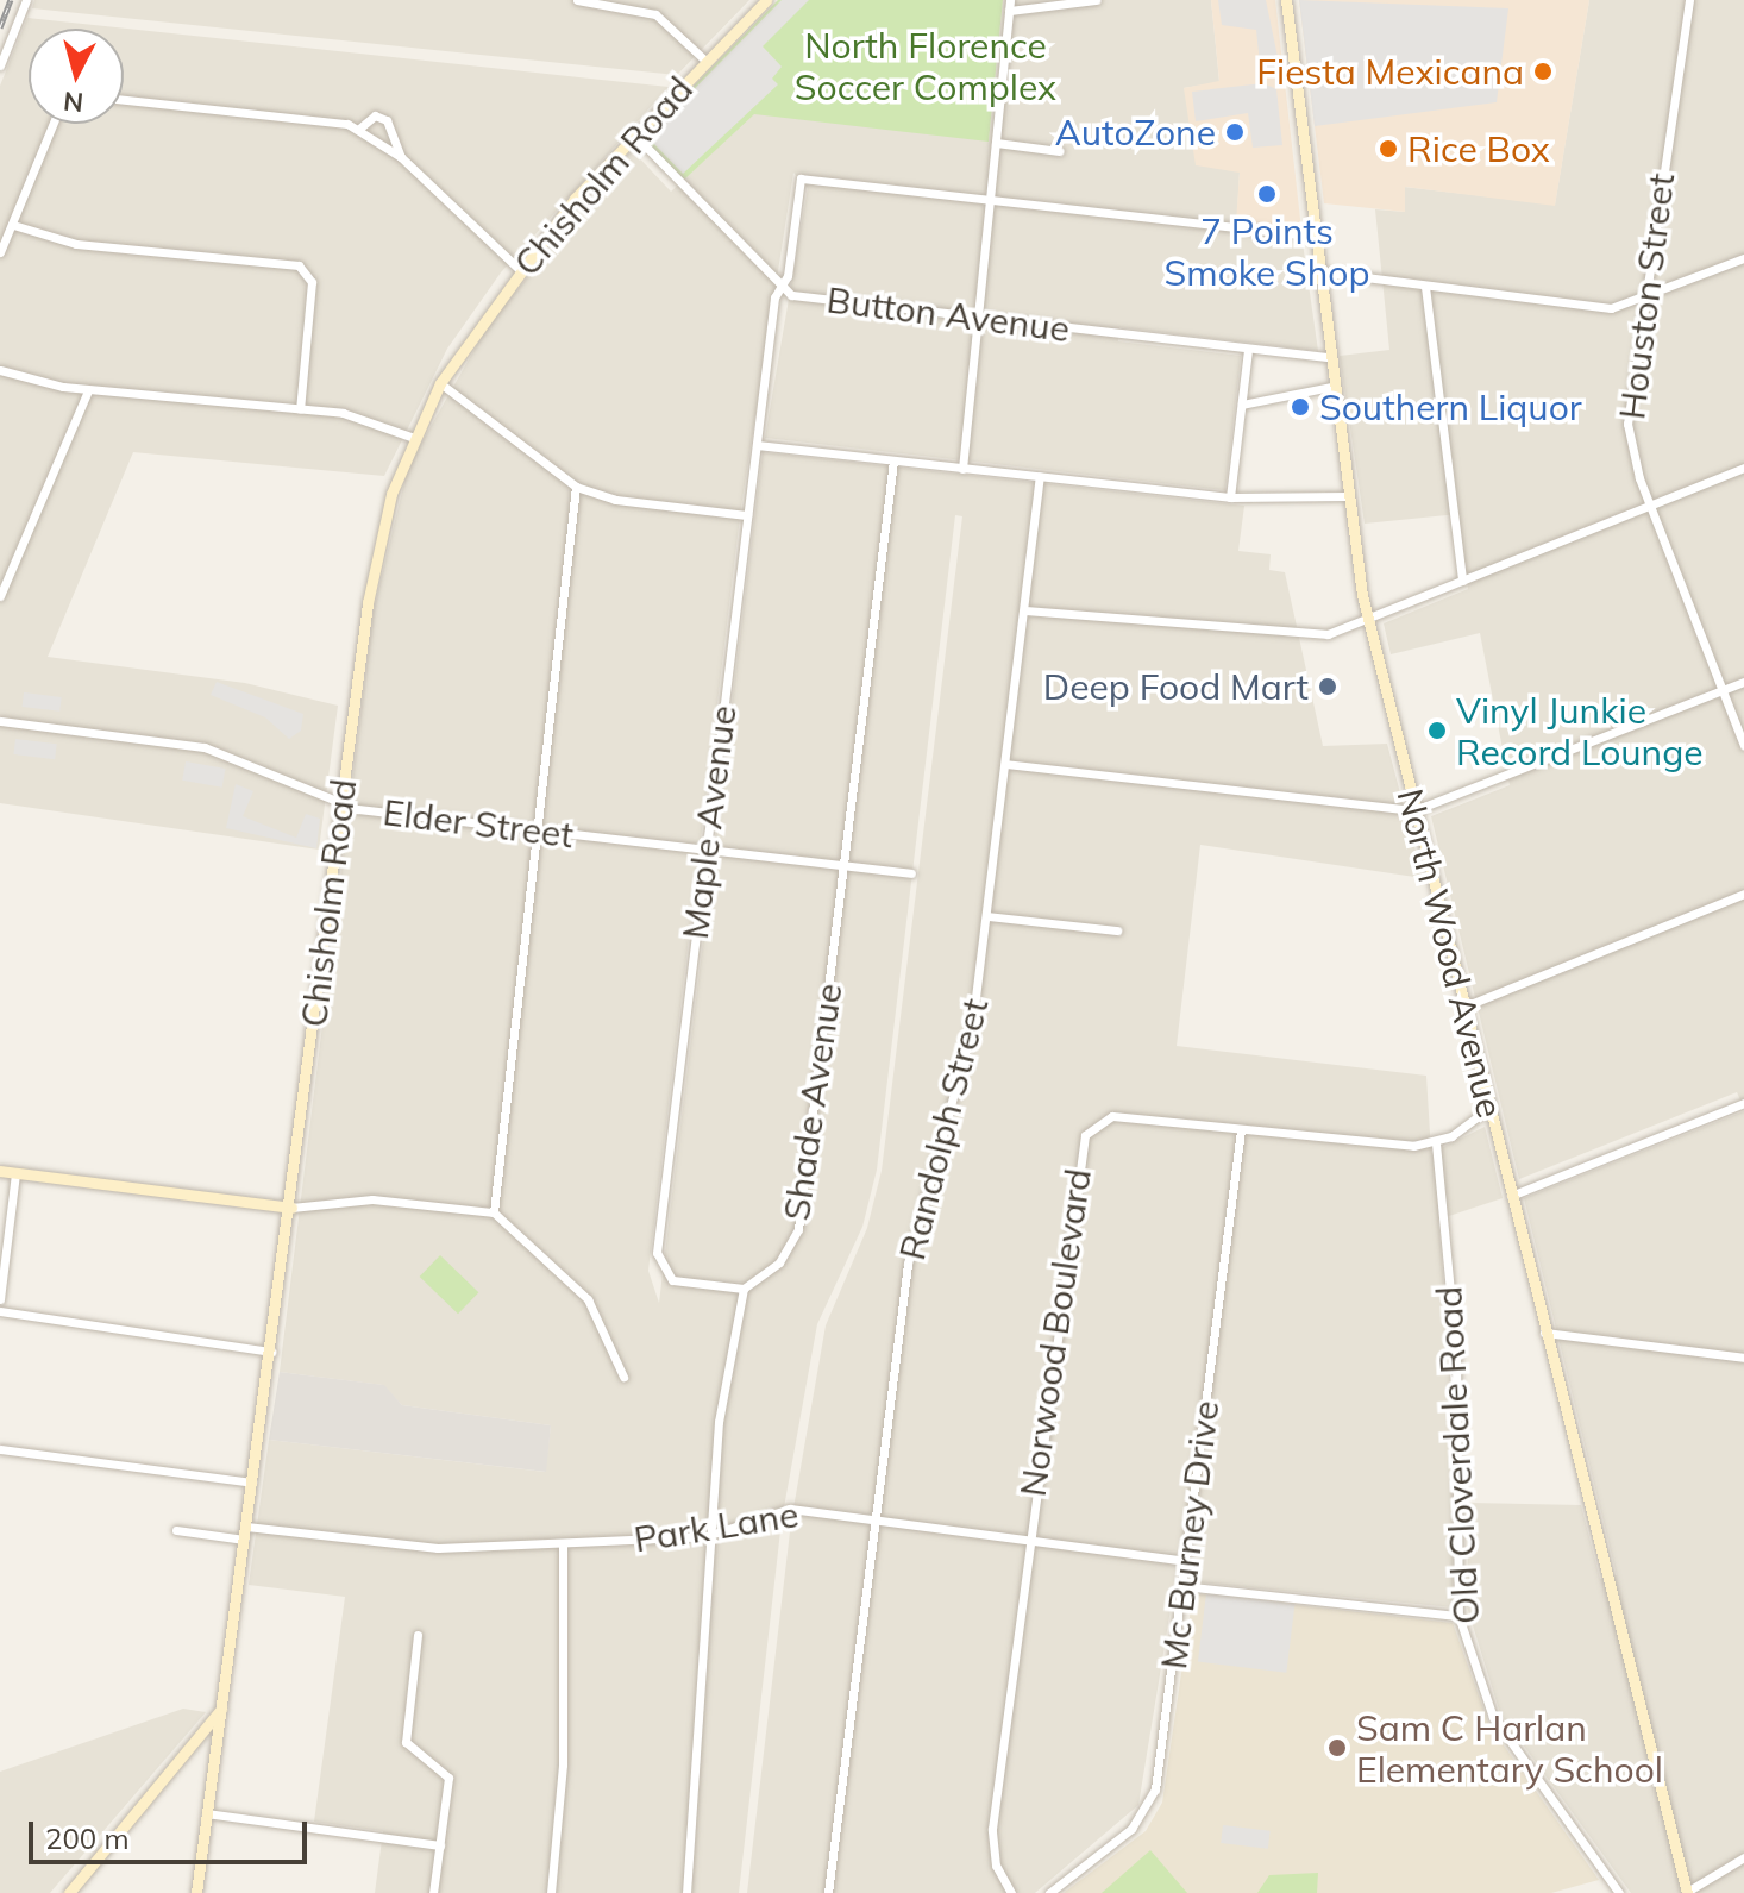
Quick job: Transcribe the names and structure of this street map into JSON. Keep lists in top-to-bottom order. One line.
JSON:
{"streets":{"main road":["Chisholm Road","North Wood Avenue"],"street":["Houston Street","Button Avenue","Maple Avenue","Elder Street","Shade Avenue","Randolph Street","Norwood Boulevard","Old Cloverdale Road","Park Lane","Mc Burney Drive"]},"crossings":[["Chisholm Road","Button Avenue"],["Chisholm Road","Elder Street"],["Chisholm Road","Park Lane"],["Button Avenue","Maple Avenue"],["Button Avenue","North Wood Avenue"],["Maple Avenue","Elder Street"],["Maple Avenue","Shade Avenue"],["Elder Street","Shade Avenue"],["Randolph Street","Park Lane"],["Norwood Boulevard","Old Cloverdale Road"],["Norwood Boulevard","Park Lane"],["Norwood Boulevard","Mc Burney Drive"],["Park Lane","Mc Burney Drive"]],"parks":["North Florence Soccer Complex"],"places":["Fiesta Mexicana","AutoZone","Rice Box","7 Points Smoke Shop","Southern Liquor","Deep Food Mart","Vinyl Junkie Record Lounge","Sam C Harlan Elementary School"],"scale_bar":"200 m","north":"bottom"}
